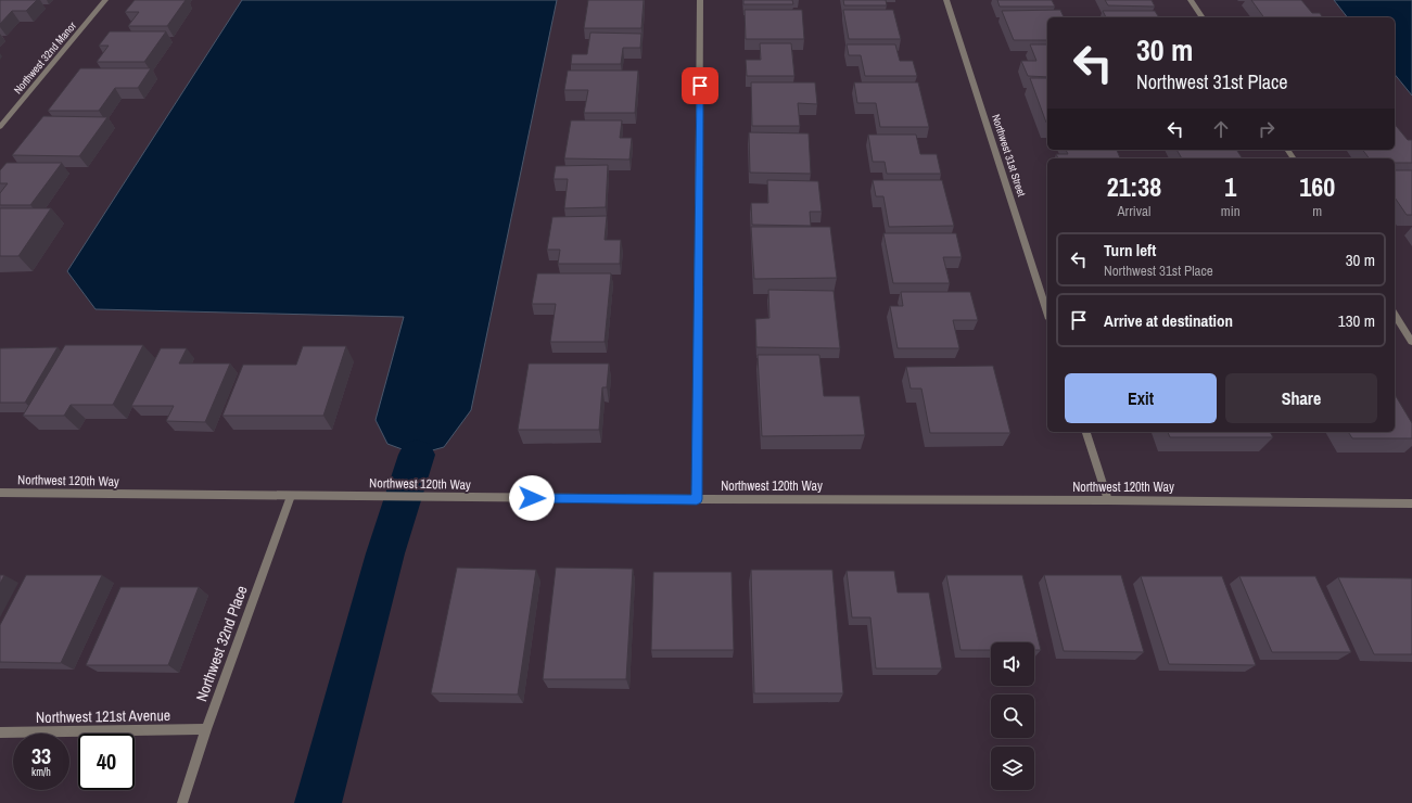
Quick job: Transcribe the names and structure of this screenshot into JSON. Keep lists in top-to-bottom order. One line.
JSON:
{"streets":{"street":["Northwest 32nd Manor","Northwest 31st Street","Northwest 120th Way","Northwest 32nd Place","Northwest 121st Avenue"]},"crossings":[["Northwest 120th Way","Northwest 32nd Place"],["Northwest 32nd Place","Northwest 121st Avenue"]],"page":{"turn":["30 m","Northwest 31st Place"],"eta":["21:38","Arrival","1","min","160","m"],"list":[{"name":"Turn left","note":"Northwest 31st Place","value":"30 m"},{"name":"Arrive at destination","value":"130 m"}],"buttons":["Exit","Share"],"speed":"33 km/h","limit":"40"}}
